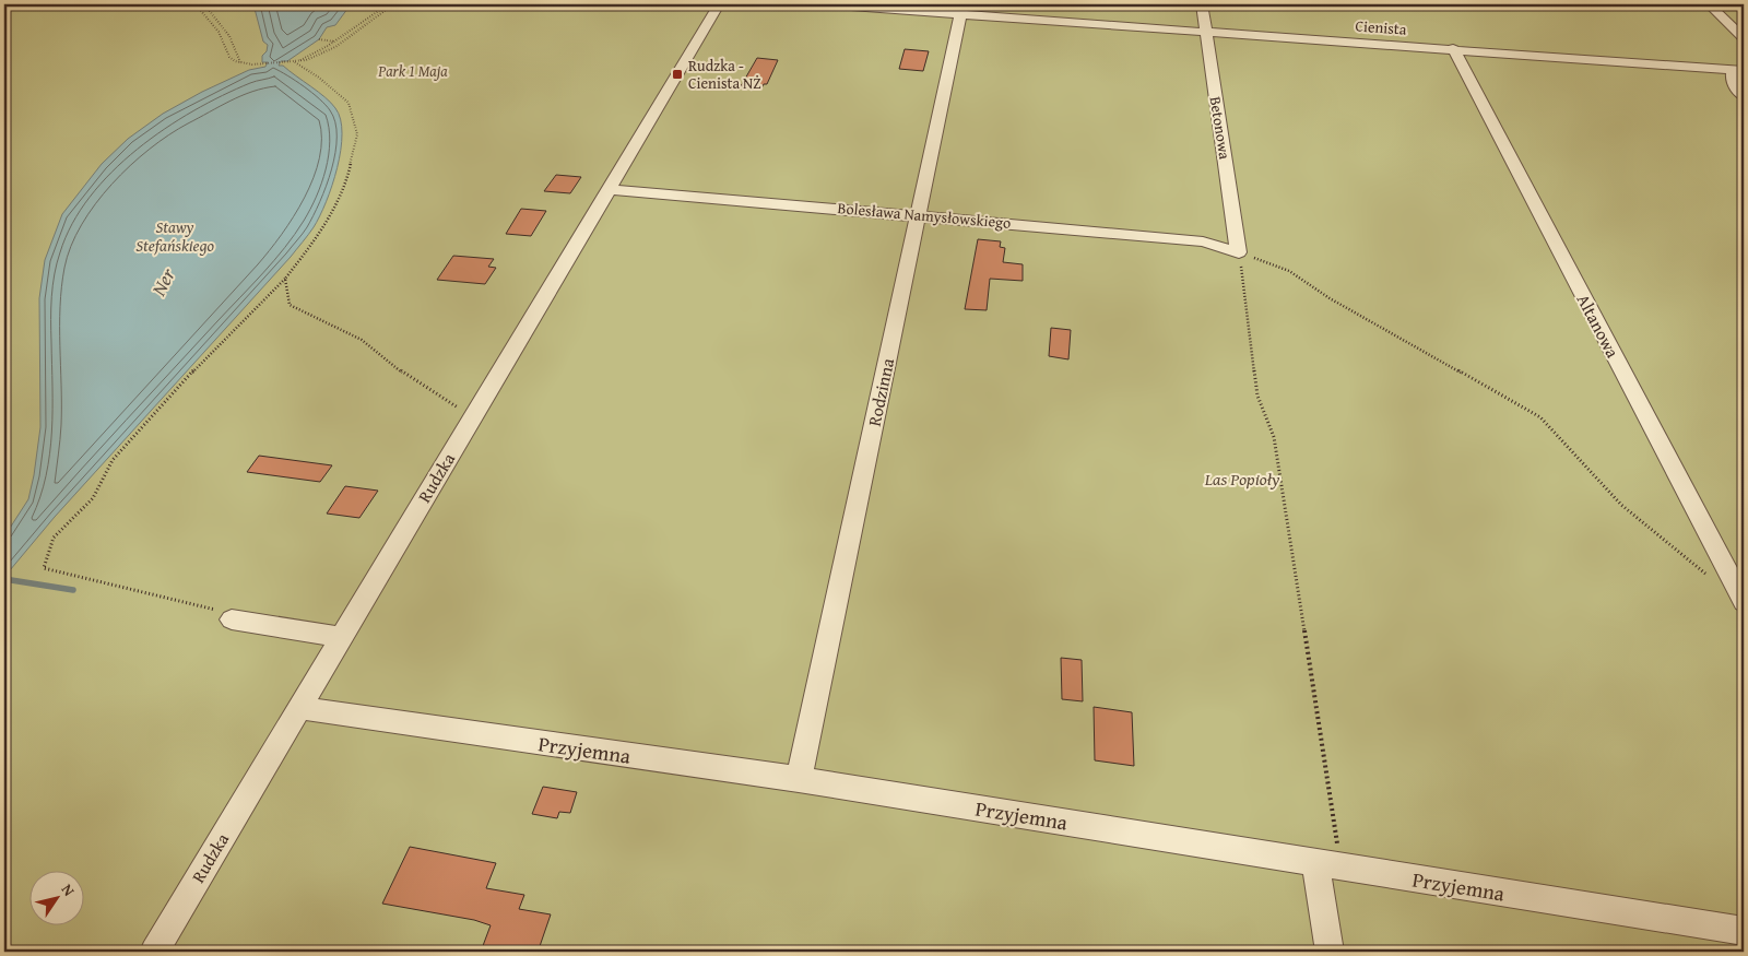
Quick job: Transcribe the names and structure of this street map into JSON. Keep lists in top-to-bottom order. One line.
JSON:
{"streets":{"street":["Cienista","Betonowa","Bolesława Namysłowskiego","Altanowa","Rodzinna","Rudzka","Przyjemna"]},"crossings":[["Cienista","Betonowa"],["Cienista","Altanowa"],["Cienista","Rodzinna"],["Betonowa","Bolesława Namysłowskiego"],["Bolesława Namysłowskiego","Rodzinna"],["Bolesława Namysłowskiego","Rudzka"],["Rodzinna","Przyjemna"],["Rudzka","Przyjemna"]],"water":["Stawy Stefańskiego","Ner"],"parks":["Park 1 Maja","Las Popioły"],"places":{"transit":["Rudzka - Cienista NŻ"]},"north":"top right"}
